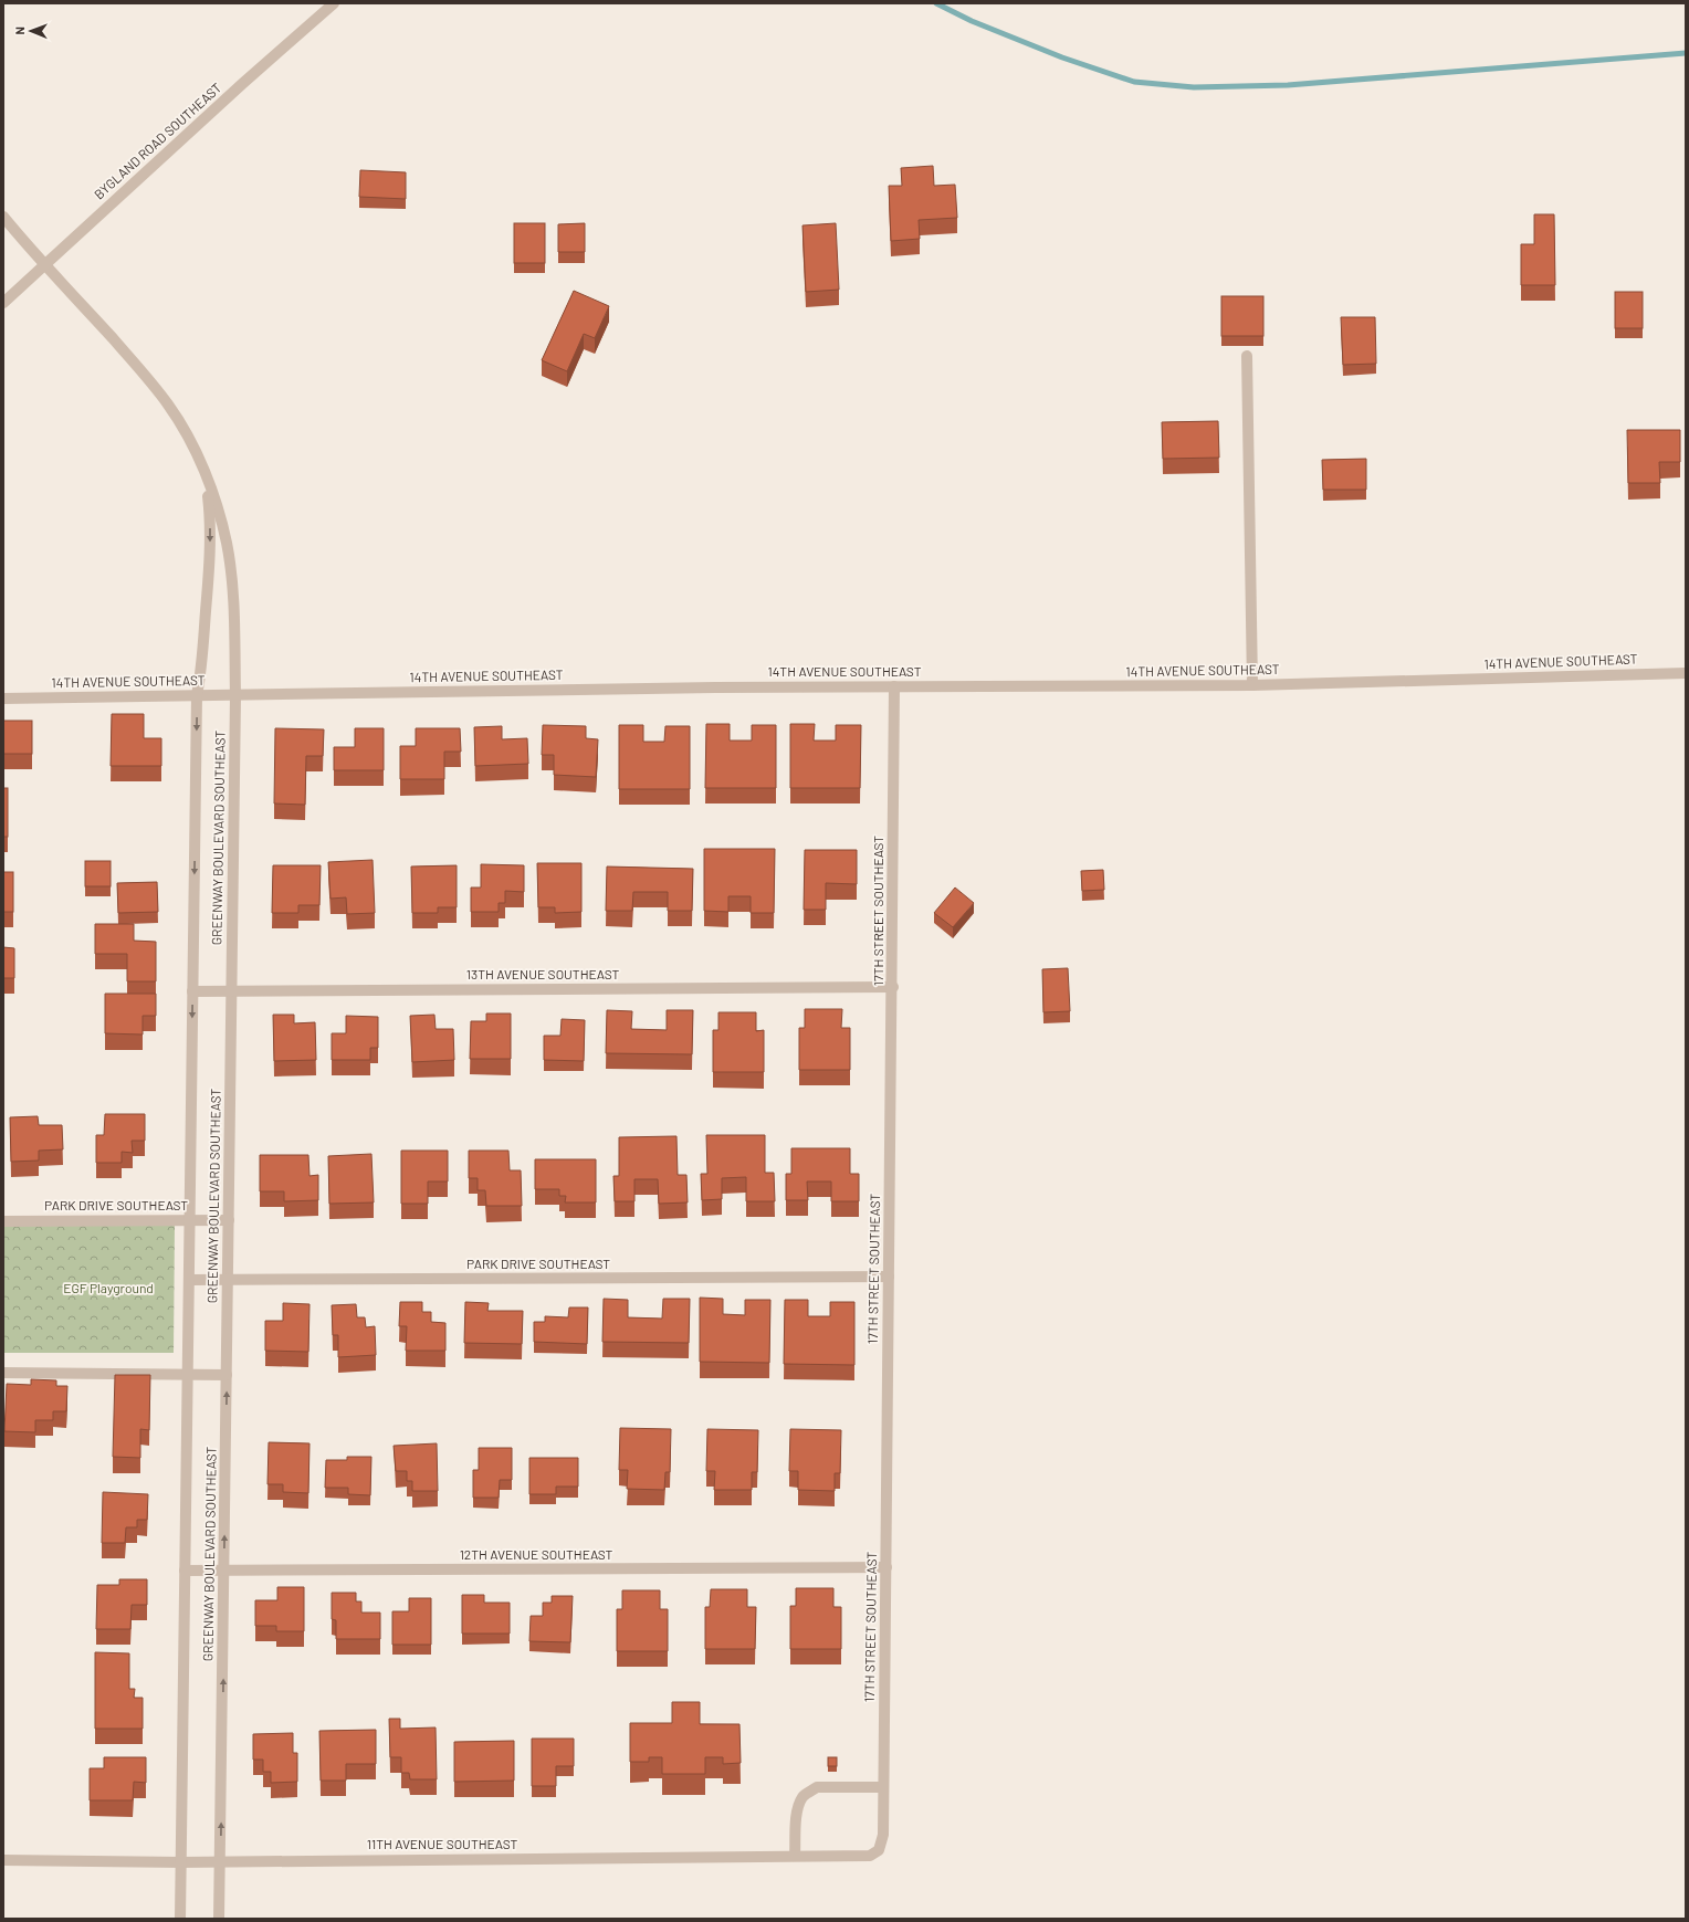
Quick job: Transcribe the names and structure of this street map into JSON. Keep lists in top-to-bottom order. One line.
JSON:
{"streets":{"street":["BYGLAND ROAD SOUTHEAST","14TH AVENUE SOUTHEAST","GREENWAY BOULEVARD SOUTHEAST","17TH STREET SOUTHEAST","13TH AVENUE SOUTHEAST","PARK DRIVE SOUTHEAST","12TH AVENUE SOUTHEAST","11TH AVENUE SOUTHEAST"]},"crossings":[["BYGLAND ROAD SOUTHEAST","GREENWAY BOULEVARD SOUTHEAST"],["14TH AVENUE SOUTHEAST","GREENWAY BOULEVARD SOUTHEAST"],["14TH AVENUE SOUTHEAST","17TH STREET SOUTHEAST"],["GREENWAY BOULEVARD SOUTHEAST","13TH AVENUE SOUTHEAST"],["GREENWAY BOULEVARD SOUTHEAST","PARK DRIVE SOUTHEAST"],["GREENWAY BOULEVARD SOUTHEAST","12TH AVENUE SOUTHEAST"],["GREENWAY BOULEVARD SOUTHEAST","11TH AVENUE SOUTHEAST"],["17TH STREET SOUTHEAST","13TH AVENUE SOUTHEAST"],["17TH STREET SOUTHEAST","PARK DRIVE SOUTHEAST"],["17TH STREET SOUTHEAST","12TH AVENUE SOUTHEAST"],["17TH STREET SOUTHEAST","11TH AVENUE SOUTHEAST"]],"parks":["EGF Playground"],"north":"left"}
